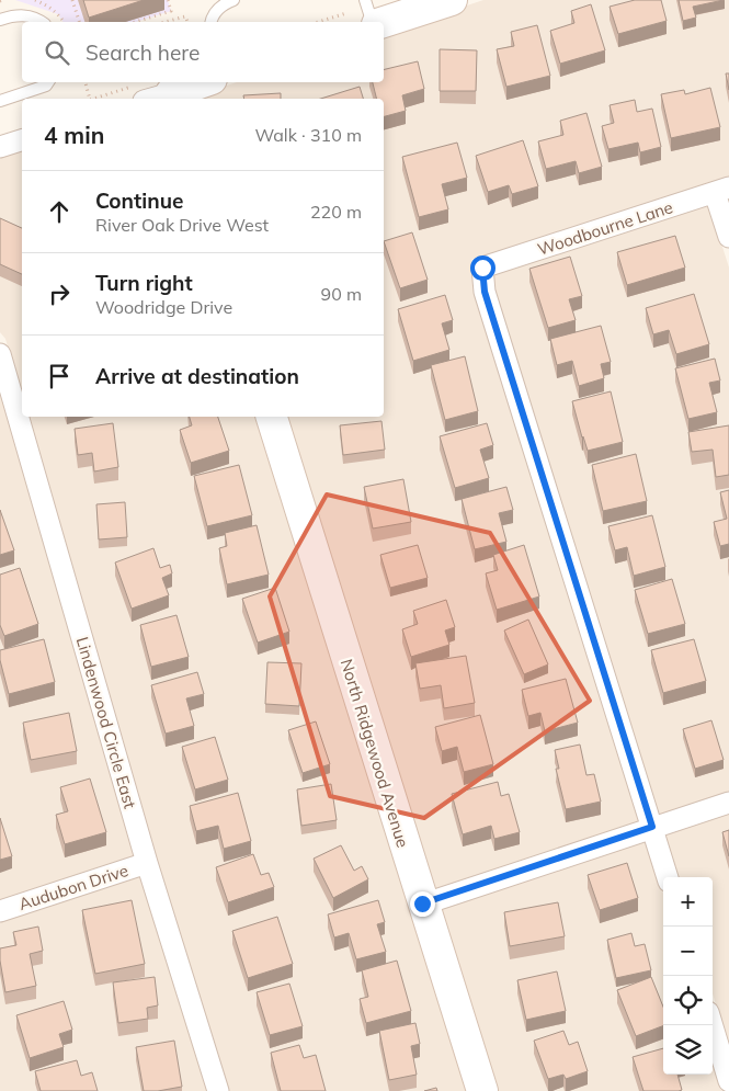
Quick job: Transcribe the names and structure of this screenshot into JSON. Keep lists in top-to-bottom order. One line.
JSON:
{"streets":{"street":["Woodbourne Lane","Lindenwood Circle East","North Ridgewood Avenue","Audubon Drive"]},"crossings":[["Lindenwood Circle East","Audubon Drive"]],"page":{"search":"Search here","heading":["4 min","Walk · 310 m"],"list":[["Continue","River Oak Drive West","220 m"],["Turn right","Woodridge Drive","90 m"],"Arrive at destination"],"map_buttons":["+","−"]}}
